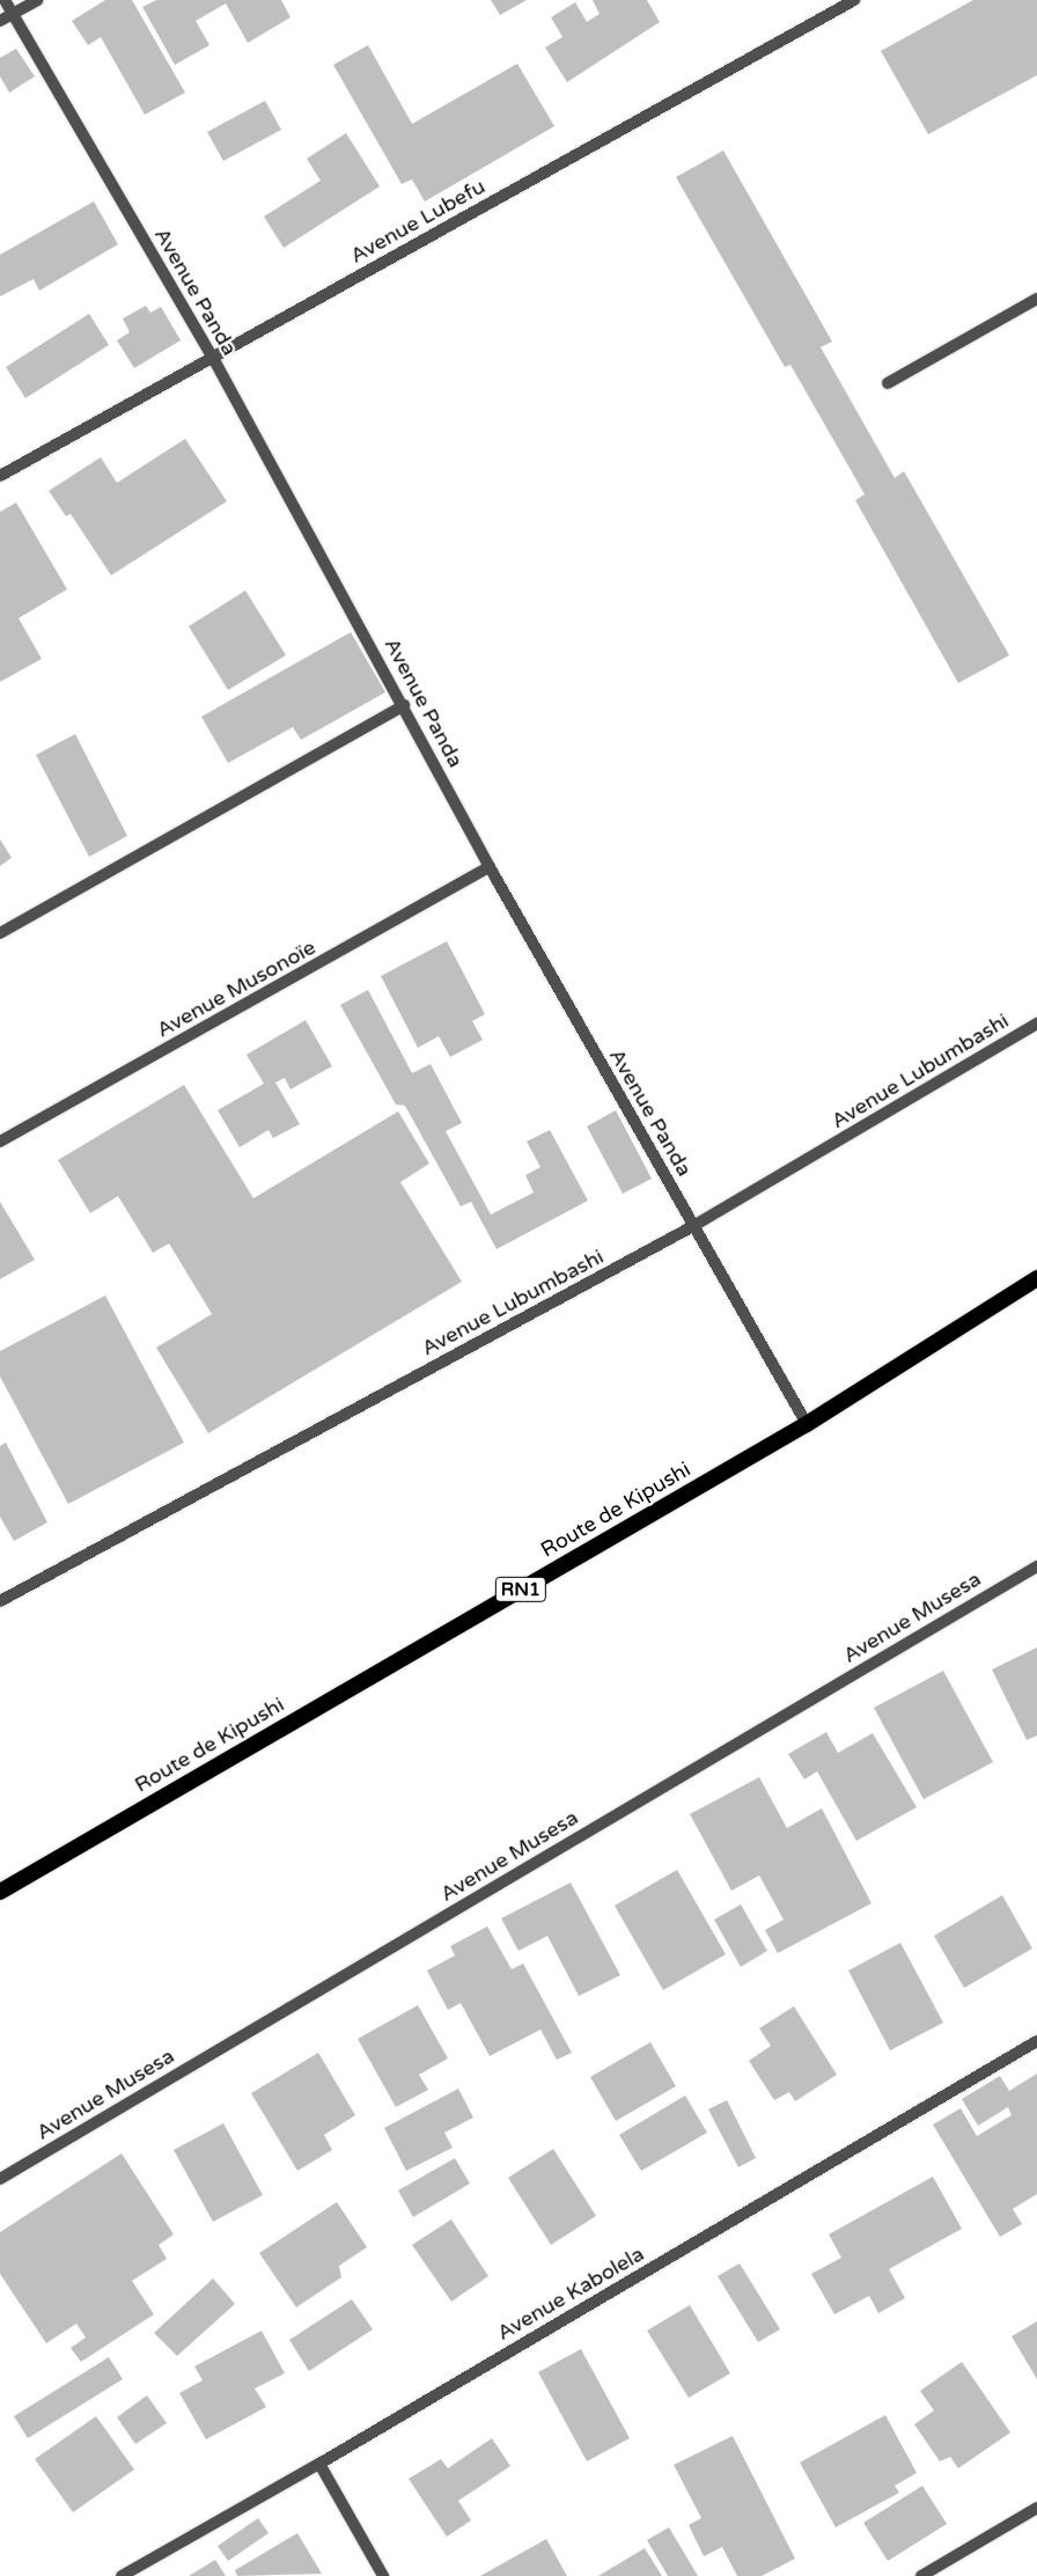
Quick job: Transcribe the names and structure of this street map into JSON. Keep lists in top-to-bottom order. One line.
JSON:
{"streets":{"highway":["Route de Kipushi","RN1"],"street":["Avenue Lubefu","Avenue Panda","Avenue Musonoïe","Avenue Lubumbashi","Avenue Musesa","Avenue Kabolela"]},"crossings":[["Avenue Lubefu","Avenue Panda"],["Avenue Panda","Avenue Musonoïe"],["Avenue Panda","Avenue Lubumbashi"],["Avenue Panda","Route de Kipushi"]]}
